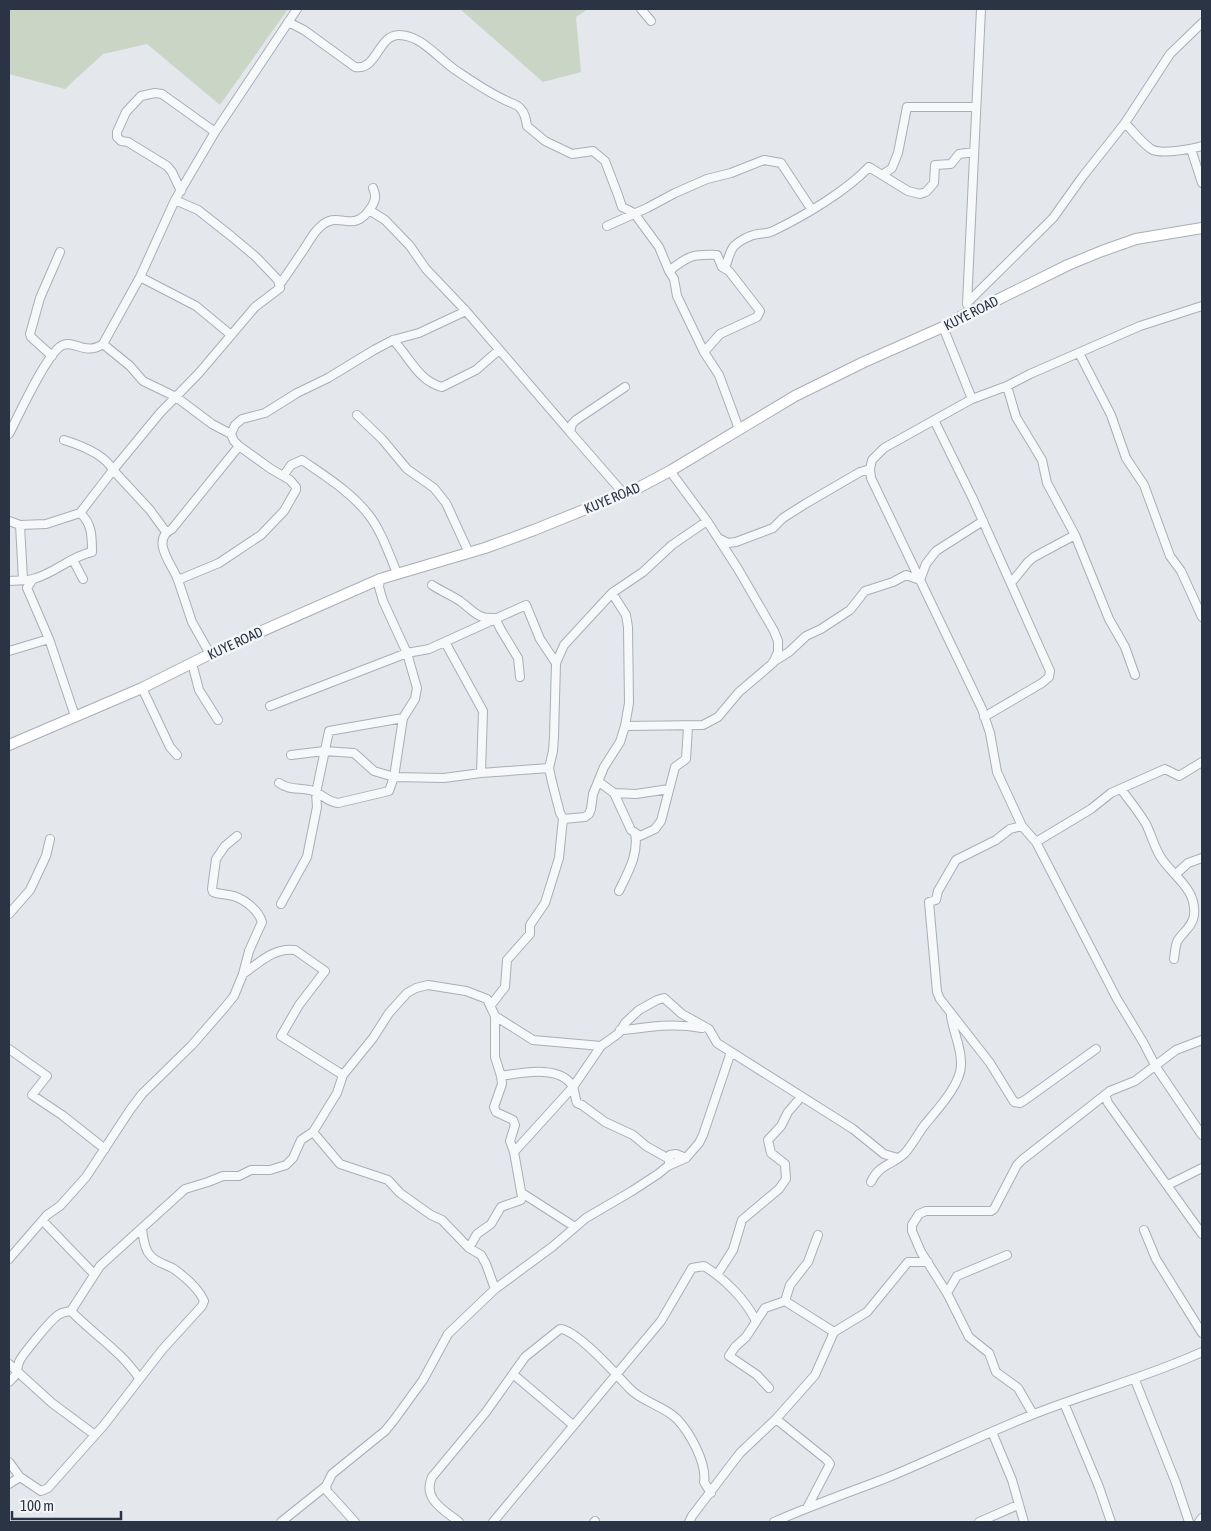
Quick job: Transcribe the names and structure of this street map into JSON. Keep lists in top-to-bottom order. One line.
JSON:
{"streets":{"street":["KUYE ROAD"]},"scale_bar":"100 m"}
